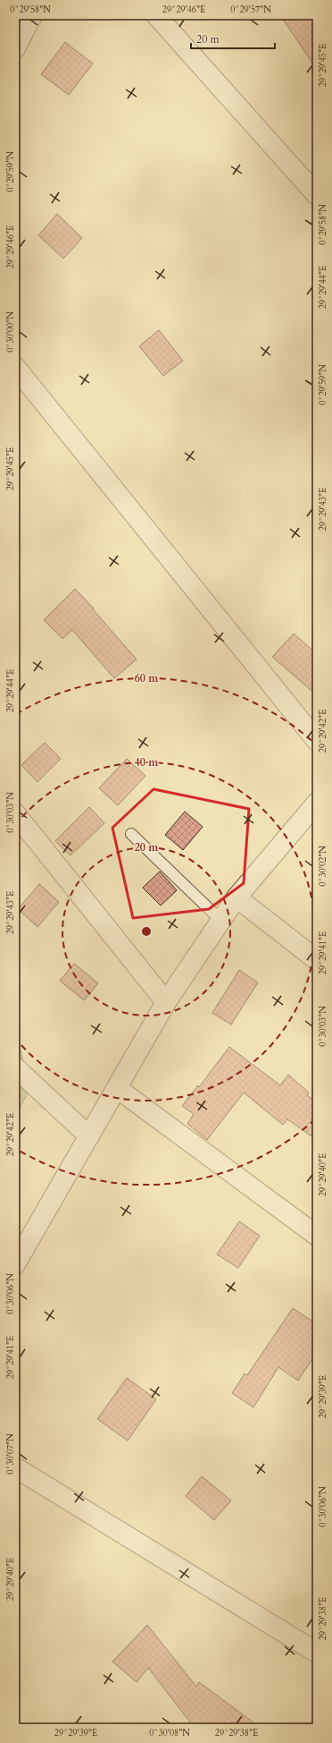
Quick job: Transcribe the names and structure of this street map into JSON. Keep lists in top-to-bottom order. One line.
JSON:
{"scale_bar":"20 m","coordinates":["0°29'58\"N","29°29'46\"E","0°29'57\"N","29°29'45\"E","0°29'59\"N","29°29'44\"E","0°30'00\"N","29°29'43\"E","29°29'42\"E","0°30'03\"N","0°30'02\"N","29°29'41\"E","29°29'40\"E","0°30'06\"N","29°29'39\"E","0°30'07\"N","29°29'38\"E","0°30'08\"N"],"rings":["60 m","40 m","20 m"]}
